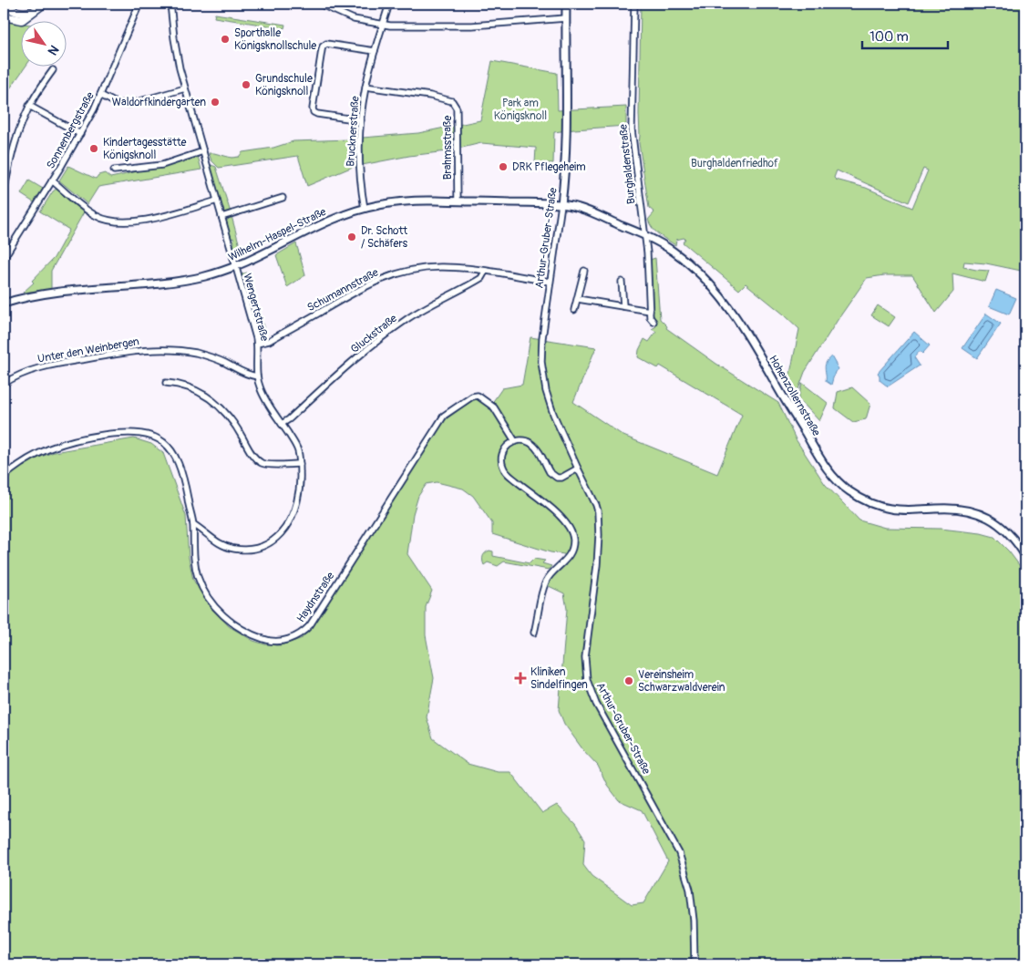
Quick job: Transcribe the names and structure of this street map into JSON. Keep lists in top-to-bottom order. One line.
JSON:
{"streets":{"street":["Sonnenbergstraße","Brucknerstraße","Brahmsstraße","Burghaldenstraße","Wilhelm-Haspel-Straße","Arthur-Gruber-Straße","Schumannstraße","Wengertstraße","Gluckstraße","Unter den Weinbergen","Hohenzollernstraße","Haydnstraße"]},"crossings":[["Brucknerstraße","Brahmsstraße"],["Brucknerstraße","Wilhelm-Haspel-Straße"],["Brahmsstraße","Wilhelm-Haspel-Straße"],["Burghaldenstraße","Hohenzollernstraße"],["Wilhelm-Haspel-Straße","Arthur-Gruber-Straße"],["Wilhelm-Haspel-Straße","Wengertstraße"],["Wilhelm-Haspel-Straße","Hohenzollernstraße"],["Arthur-Gruber-Straße","Schumannstraße"],["Arthur-Gruber-Straße","Hohenzollernstraße"],["Schumannstraße","Wengertstraße"],["Schumannstraße","Gluckstraße"],["Wengertstraße","Gluckstraße"],["Wengertstraße","Unter den Weinbergen"],["Wengertstraße","Haydnstraße"]],"parks":["Park am Königsknoll","Burghaldenfriedhof"],"places":{"other":["Sporthalle Königsknollschule","Grundschule Königsknoll","Waldorfkindergarten","Kindertagesstätte Königsknoll","DRK Pflegeheim","Dr. Schott / Schäfers","Vereinsheim Schwarzwaldverein"],"health":["Kliniken Sindelfingen"]},"scale_bar":"100 m","north":"bottom right"}
